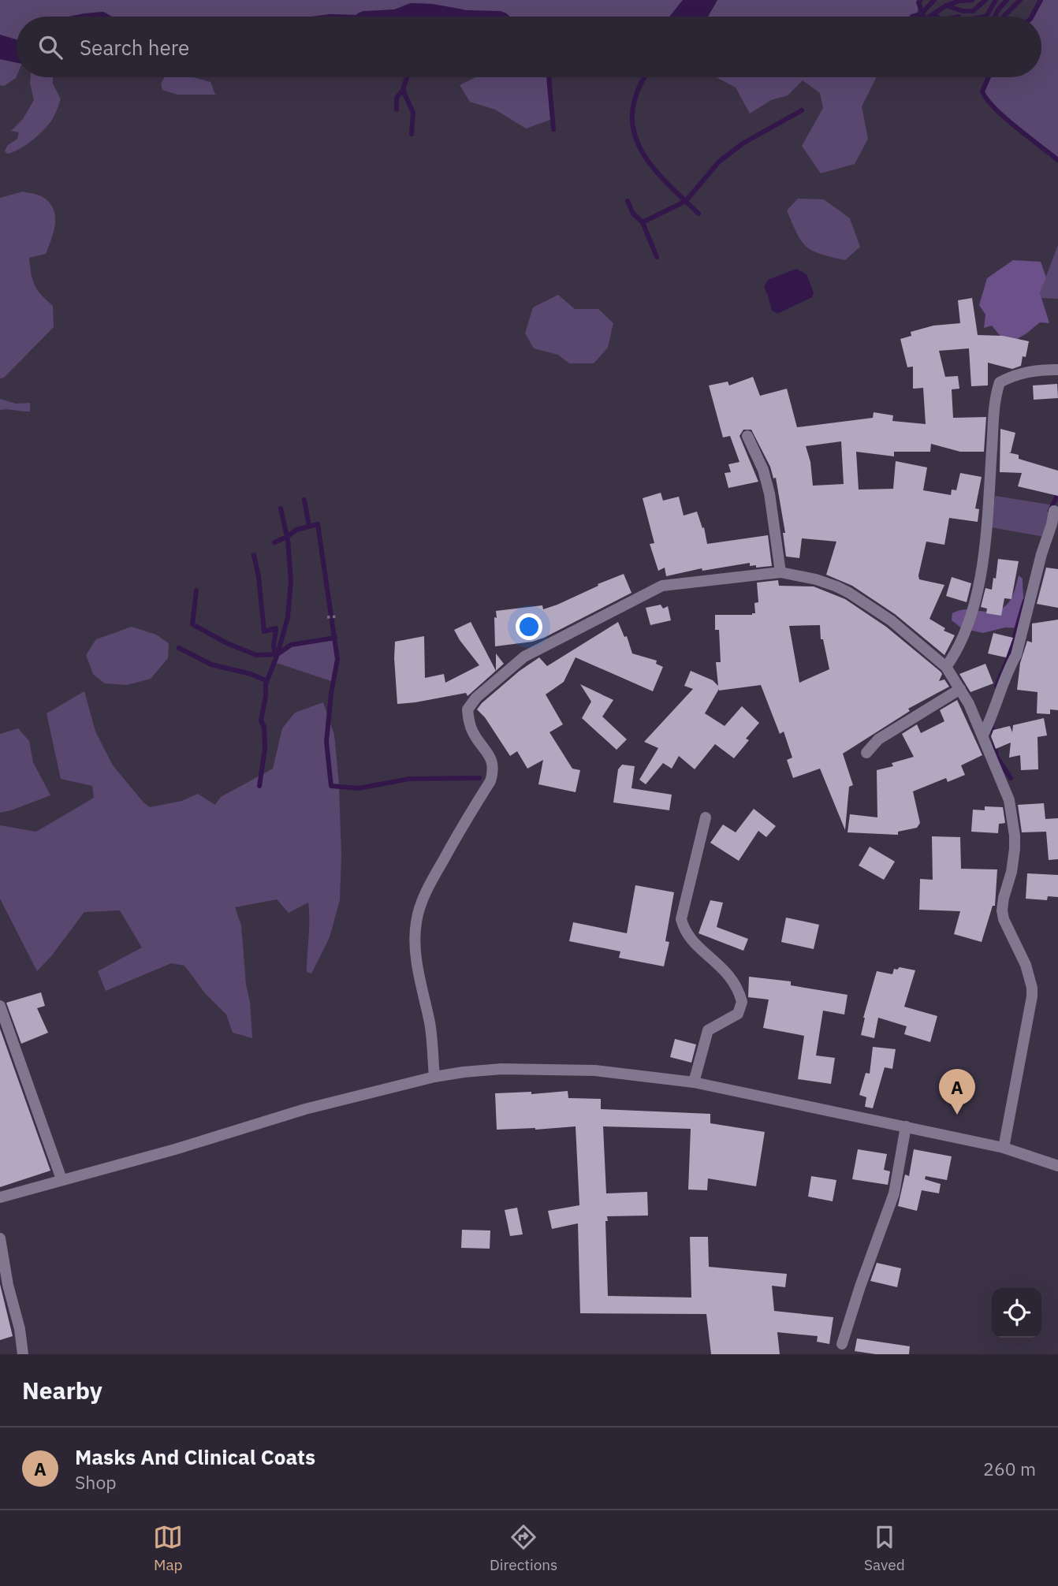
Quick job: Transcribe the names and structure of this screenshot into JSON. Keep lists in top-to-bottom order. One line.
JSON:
{"page":{"search":"Search here","pins":"A","heading":"Nearby","list":[{"mark":"A","name":"Masks And Clinical Coats","note":"Shop","value":"260 m"}],"nav":["Map","Directions","Saved"]}}
